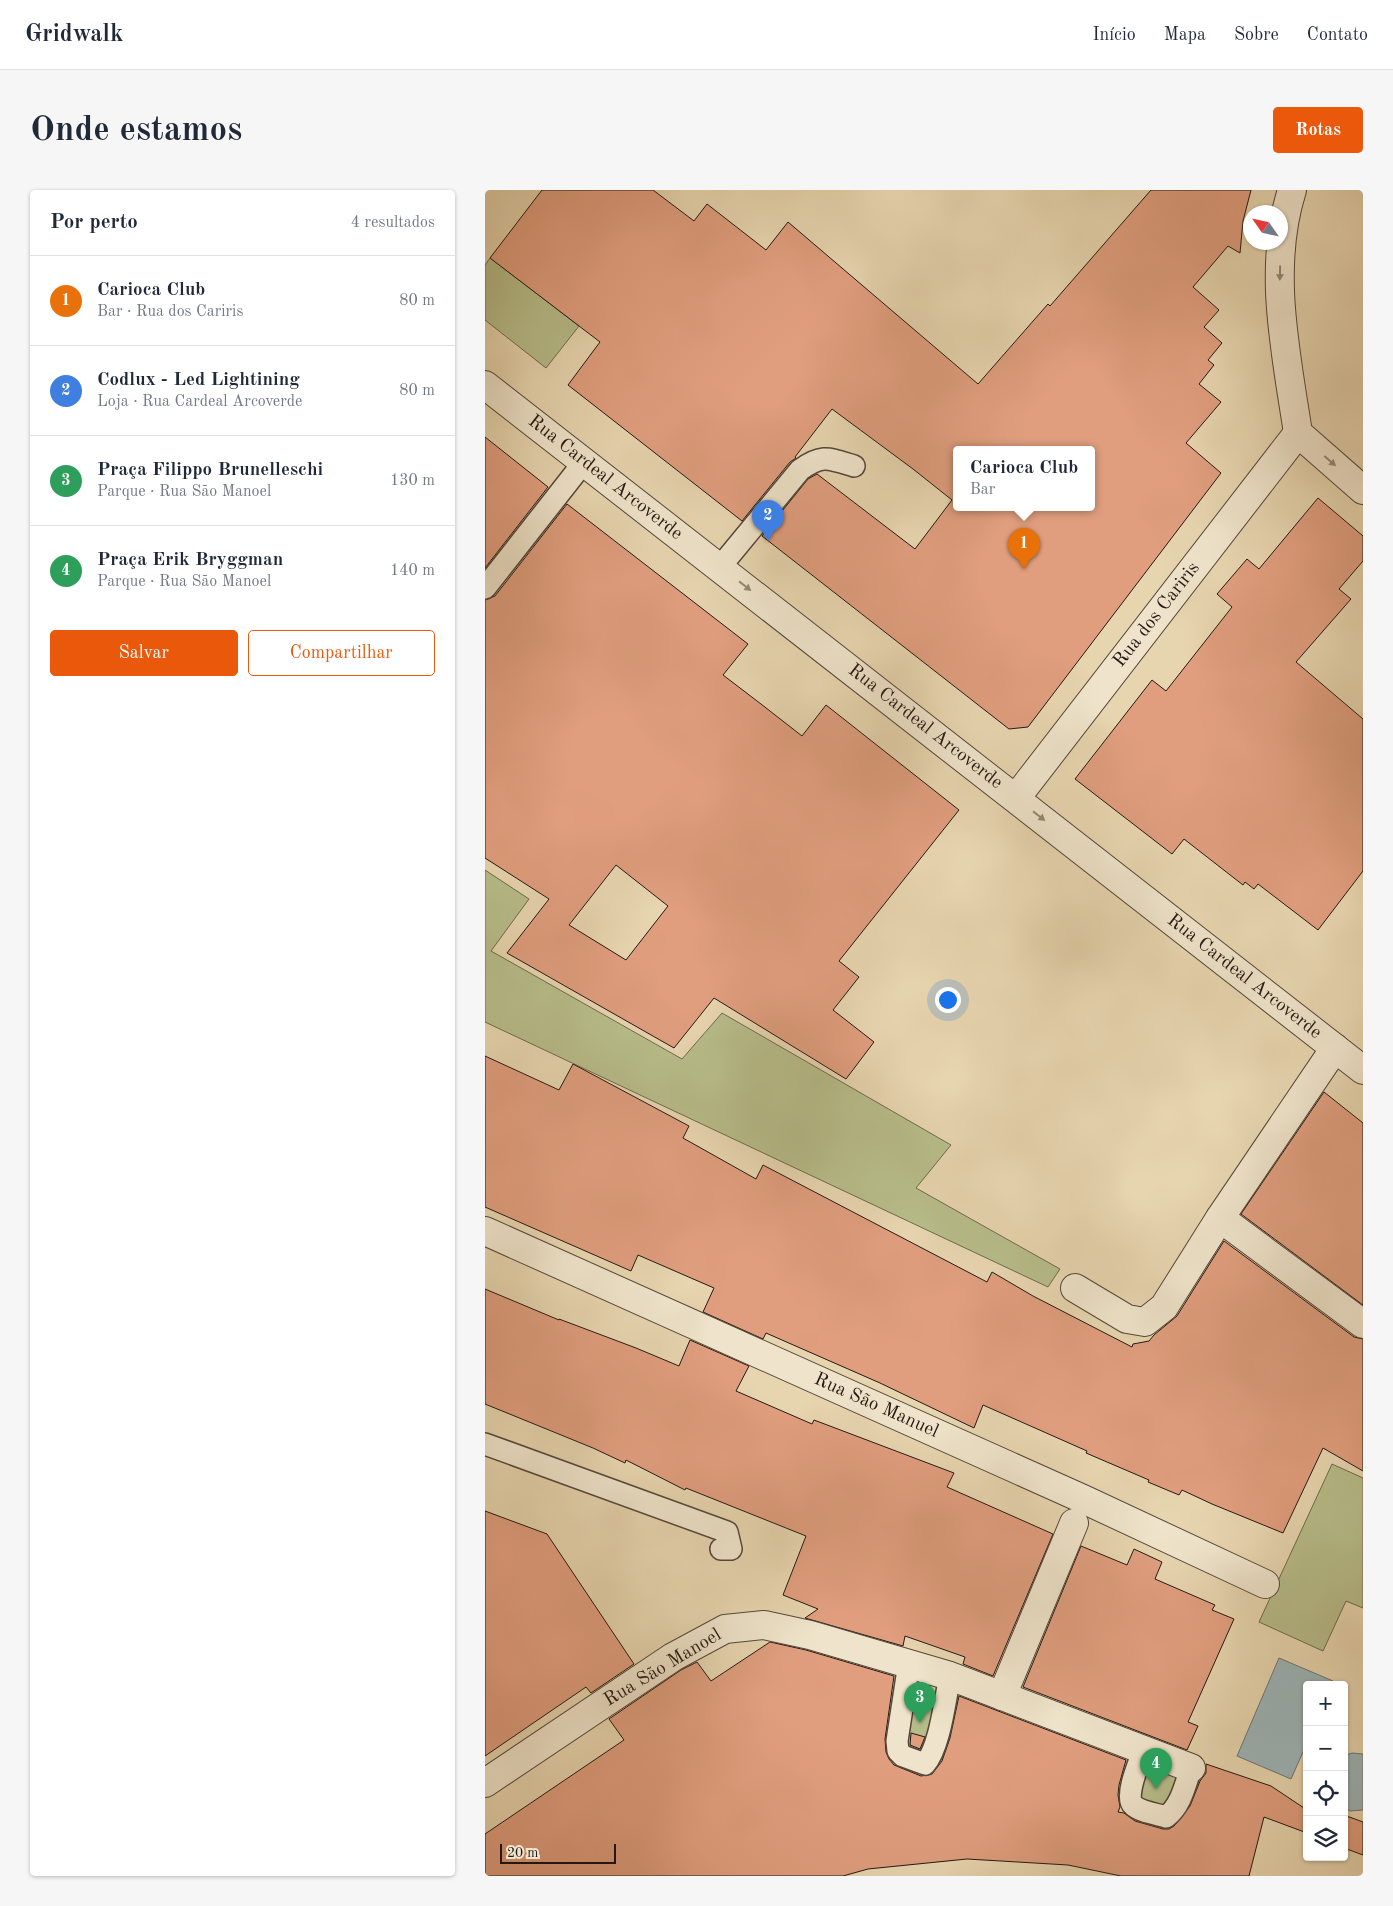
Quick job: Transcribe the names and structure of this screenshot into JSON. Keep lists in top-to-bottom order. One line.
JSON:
{"streets":{"street":["Rua Cardeal Arcoverde","Rua dos Cariris","Rua São Manuel","Rua São Manoel"]},"crossings":[["Rua Cardeal Arcoverde","Rua dos Cariris"]],"one_way":["Rua Cardeal Arcoverde"],"scale_bar":"20 m","north":"top left","page":{"header":"Gridwalk","nav":["Início","Mapa","Sobre","Contato"],"buttons":["Rotas",["Salvar","Compartilhar"]],"title":"Onde estamos","heading":["Por perto","4 resultados"],"list":[{"mark":"1","name":"Carioca Club","note":"Bar · Rua dos Cariris","value":"80 m"},{"mark":"2","name":"Codlux - Led Lightining","note":"Loja · Rua Cardeal Arcoverde","value":"80 m"},{"mark":"3","name":"Praça Filippo Brunelleschi","note":"Parque · Rua São Manoel","value":"130 m"},{"mark":"4","name":"Praça Erik Bryggman","note":"Parque · Rua São Manoel","value":"140 m"}],"popup":["Carioca Club","Bar"],"pins":["2","1","3","4"],"map_buttons":["+","−"],"scale":"20 m"}}
